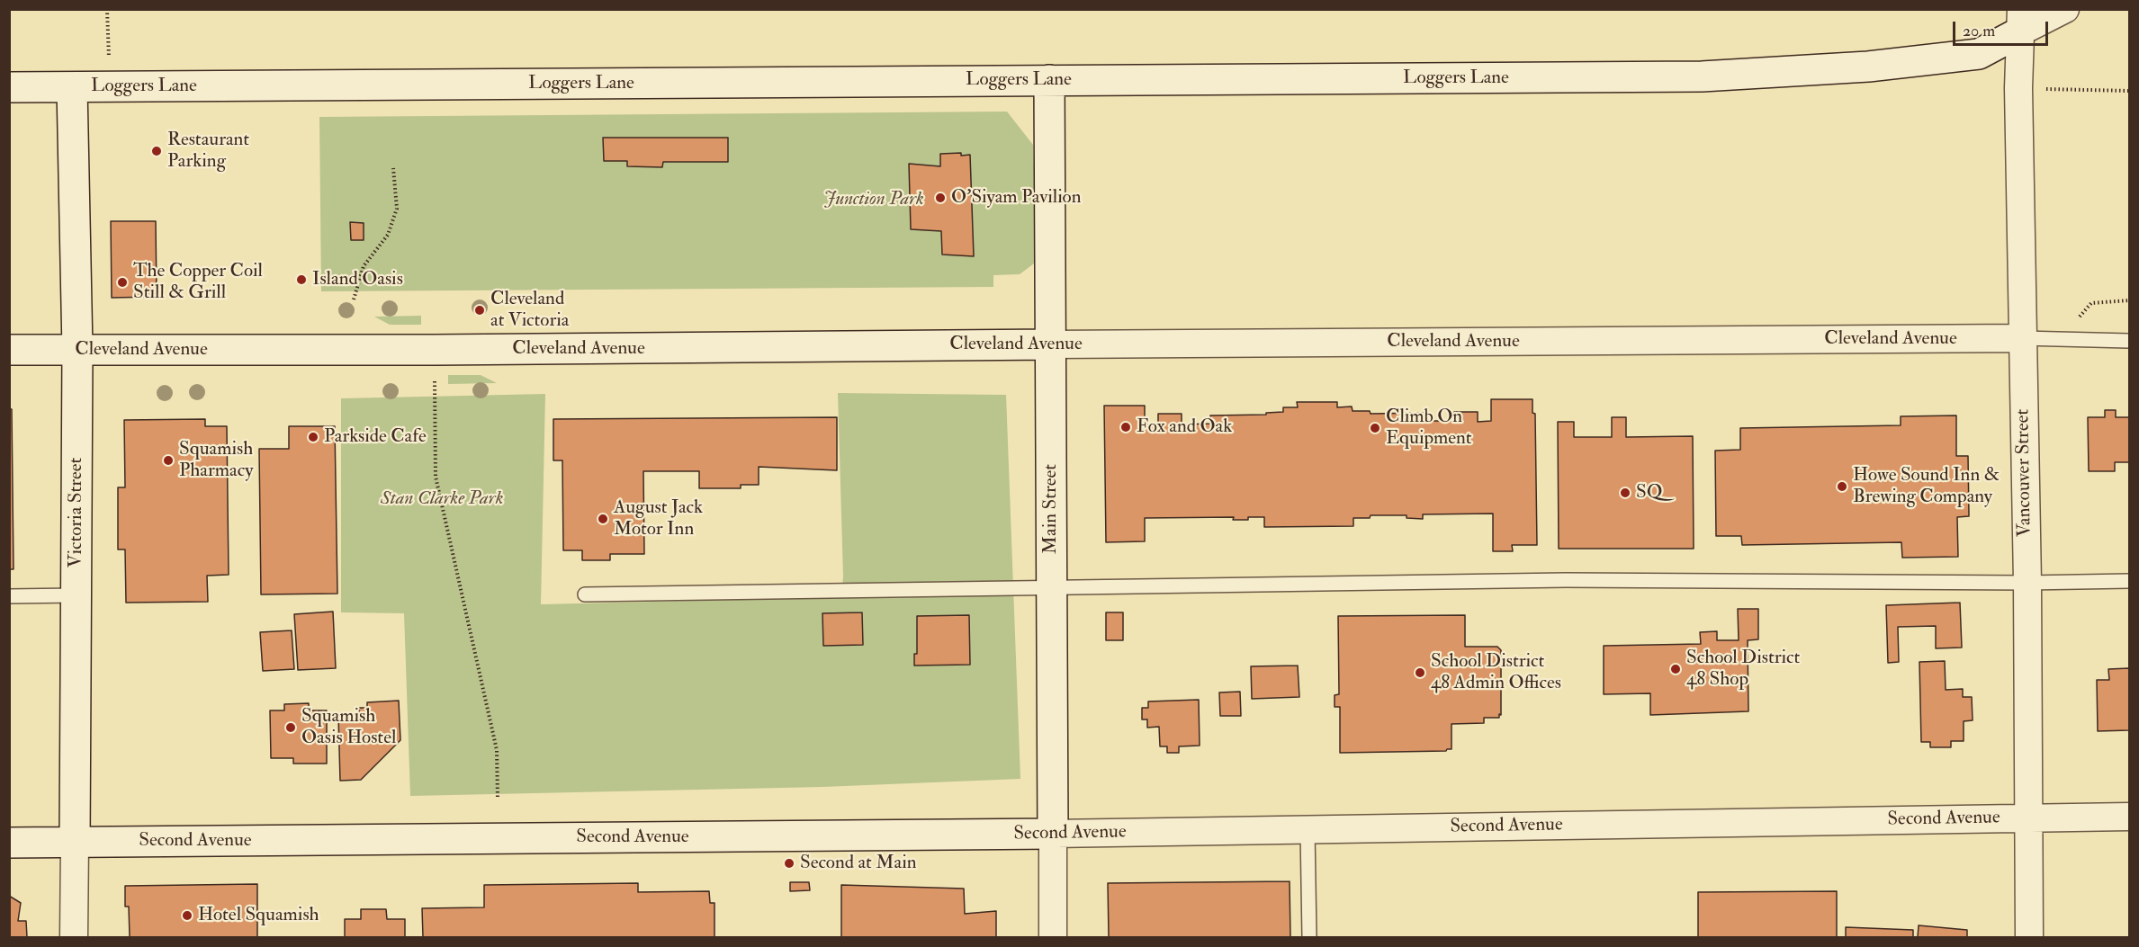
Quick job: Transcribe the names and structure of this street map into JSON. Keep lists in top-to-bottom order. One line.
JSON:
{"streets":{"street":["Loggers Lane","Cleveland Avenue","Vancouver Street","Main Street","Victoria Street","Second Avenue"]},"crossings":[["Loggers Lane","Vancouver Street"],["Loggers Lane","Main Street"],["Loggers Lane","Victoria Street"],["Cleveland Avenue","Vancouver Street"],["Cleveland Avenue","Main Street"],["Cleveland Avenue","Victoria Street"],["Vancouver Street","Second Avenue"],["Main Street","Second Avenue"],["Victoria Street","Second Avenue"]],"parks":["Junction Park","Stan Clarke Park"],"places":["Restaurant Parking","O'Siyam Pavilion","Island Oasis","The Copper Coil Still & Grill","Cleveland at Victoria","Fox and Oak","Climb On Equipment","Parkside Cafe","Squamish Pharmacy","Howe Sound Inn & Brewing Company","SQ","August Jack Motor Inn","School District 48 Shop","School District 48 Admin Offices","Squamish Oasis Hostel","Second at Main","Hotel Squamish"],"scale_bar":"20 m"}
